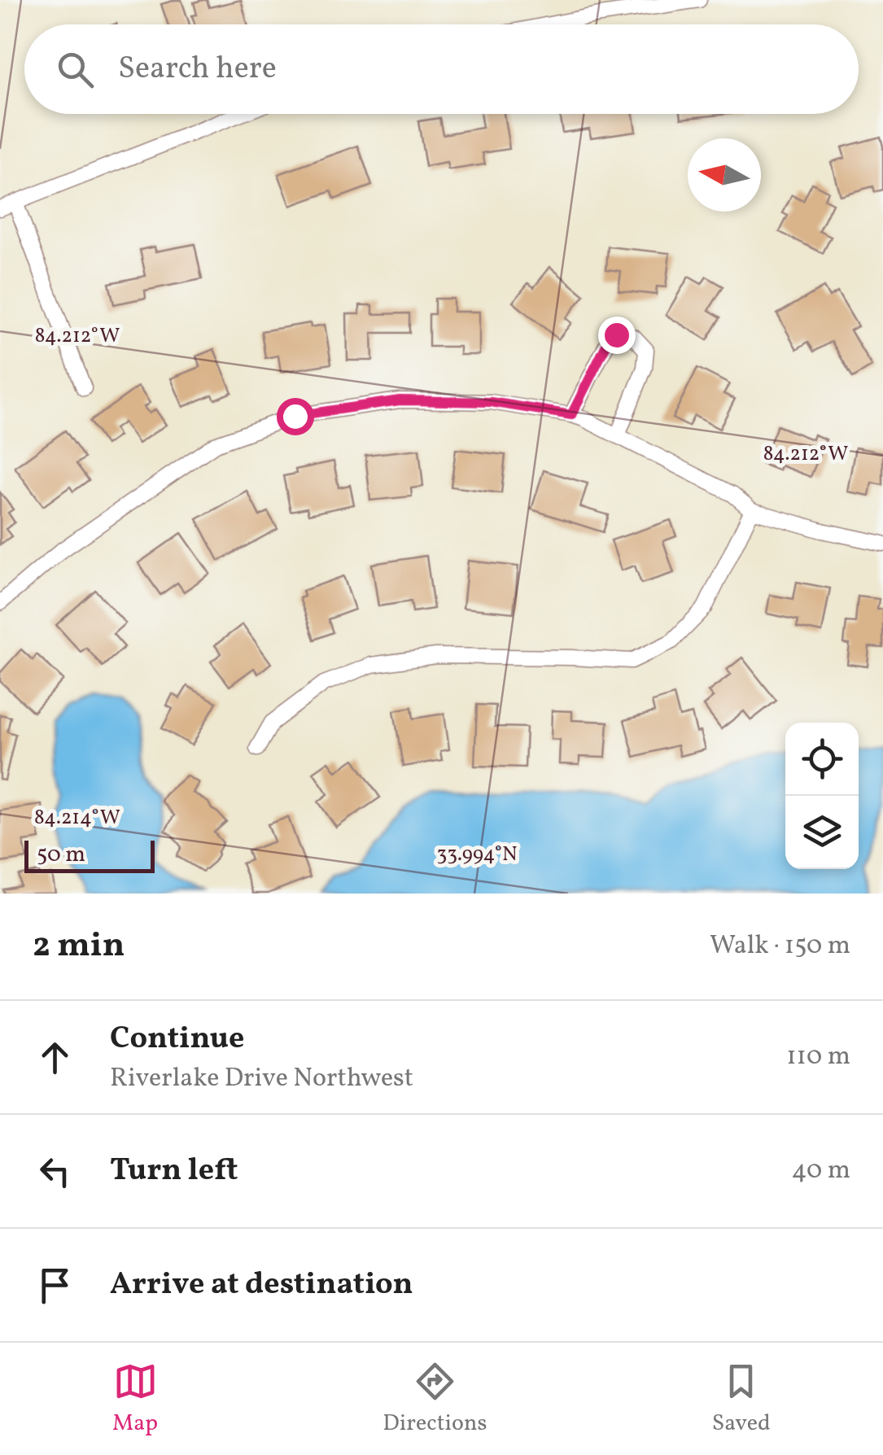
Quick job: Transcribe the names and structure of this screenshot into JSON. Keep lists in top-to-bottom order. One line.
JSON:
{"scale_bar":"50 m","north":"left","page":{"search":"Search here","scale":"50 m","heading":["2 min","Walk · 150 m"],"list":[["Continue","Riverlake Drive Northwest","110 m"],["Turn left","40 m"],"Arrive at destination"],"nav":["Map","Directions","Saved"]},"coordinates":["84.212°W","84.214°W","33.994°N"]}
